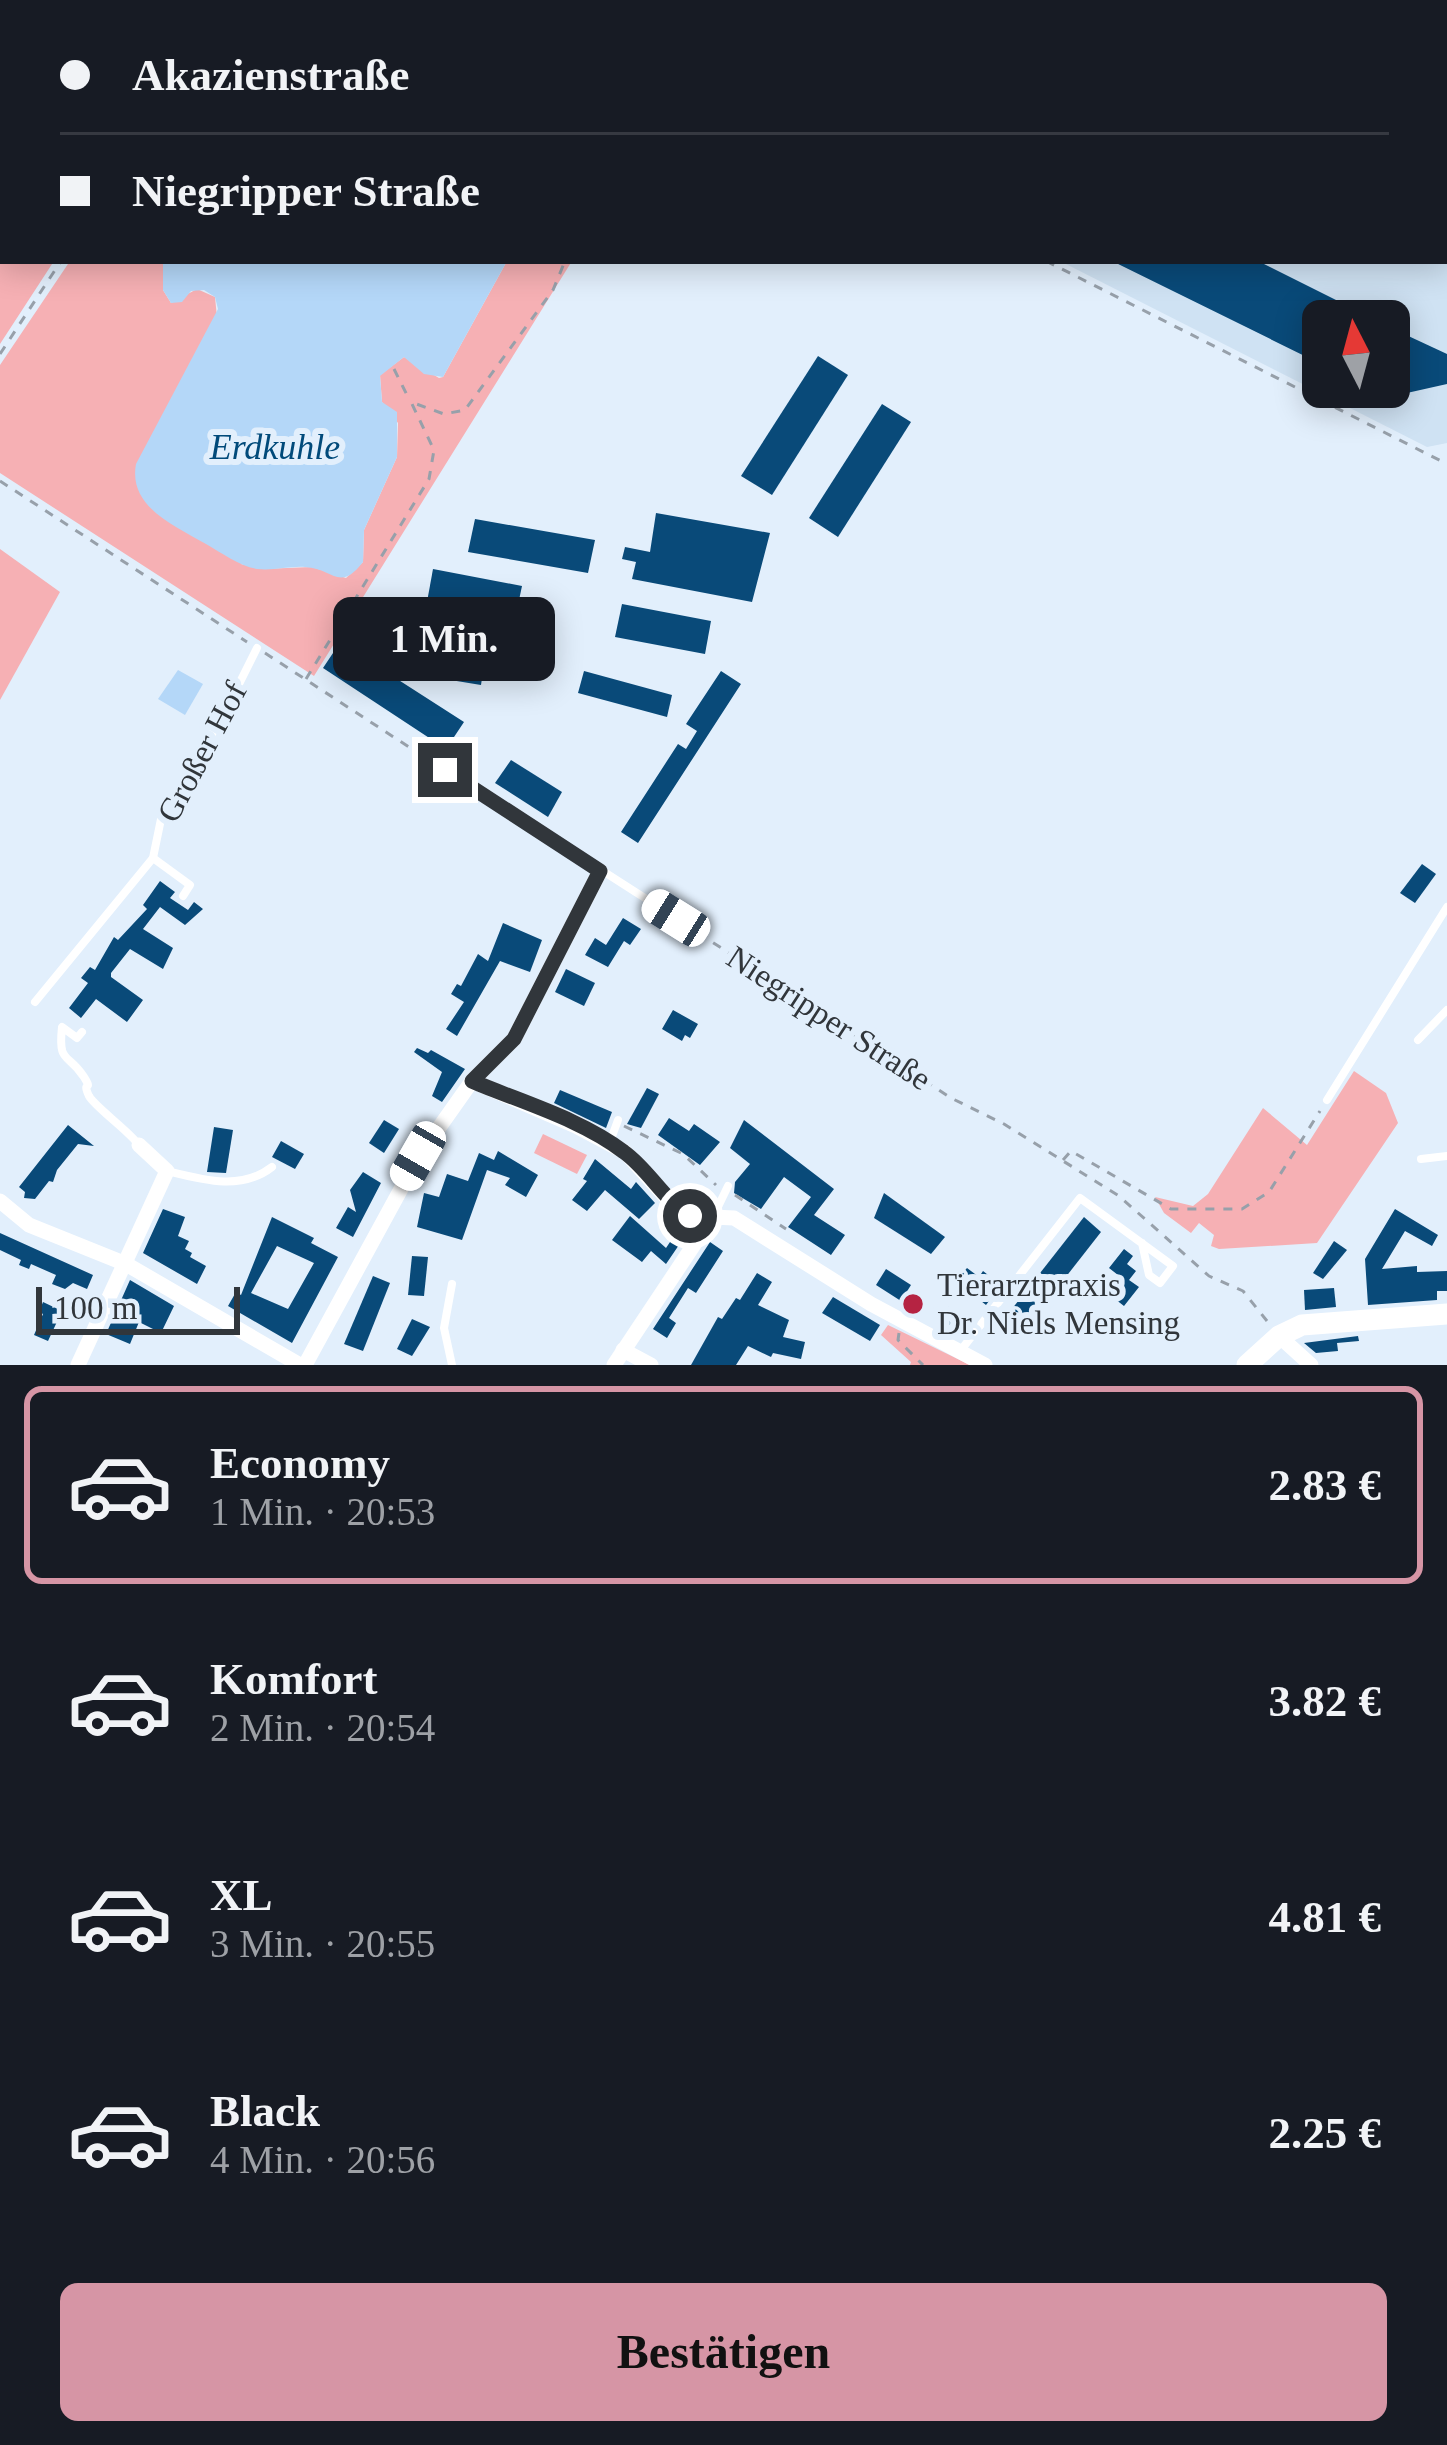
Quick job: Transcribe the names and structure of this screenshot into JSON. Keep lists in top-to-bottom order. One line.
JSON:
{"streets":{"lane":["Großer Hof"],"path":["Niegripper Straße"]},"water":["Erdkuhle"],"places":["Tierarztpraxis Dr. Niels Mensing"],"scale_bar":"100 m","north":"top","page":{"banner":["Akazienstraße","Niegripper Straße"],"bubble":"1 Min.","scale":"100 m","list":[{"name":"Economy","note":"1 Min. · 20:53","value":"2.83 €"},{"name":"Komfort","note":"2 Min. · 20:54","value":"3.82 €"},{"name":"XL","note":"3 Min. · 20:55","value":"4.81 €"},{"name":"Black","note":"4 Min. · 20:56","value":"2.25 €"}],"buttons":"Bestätigen"}}
